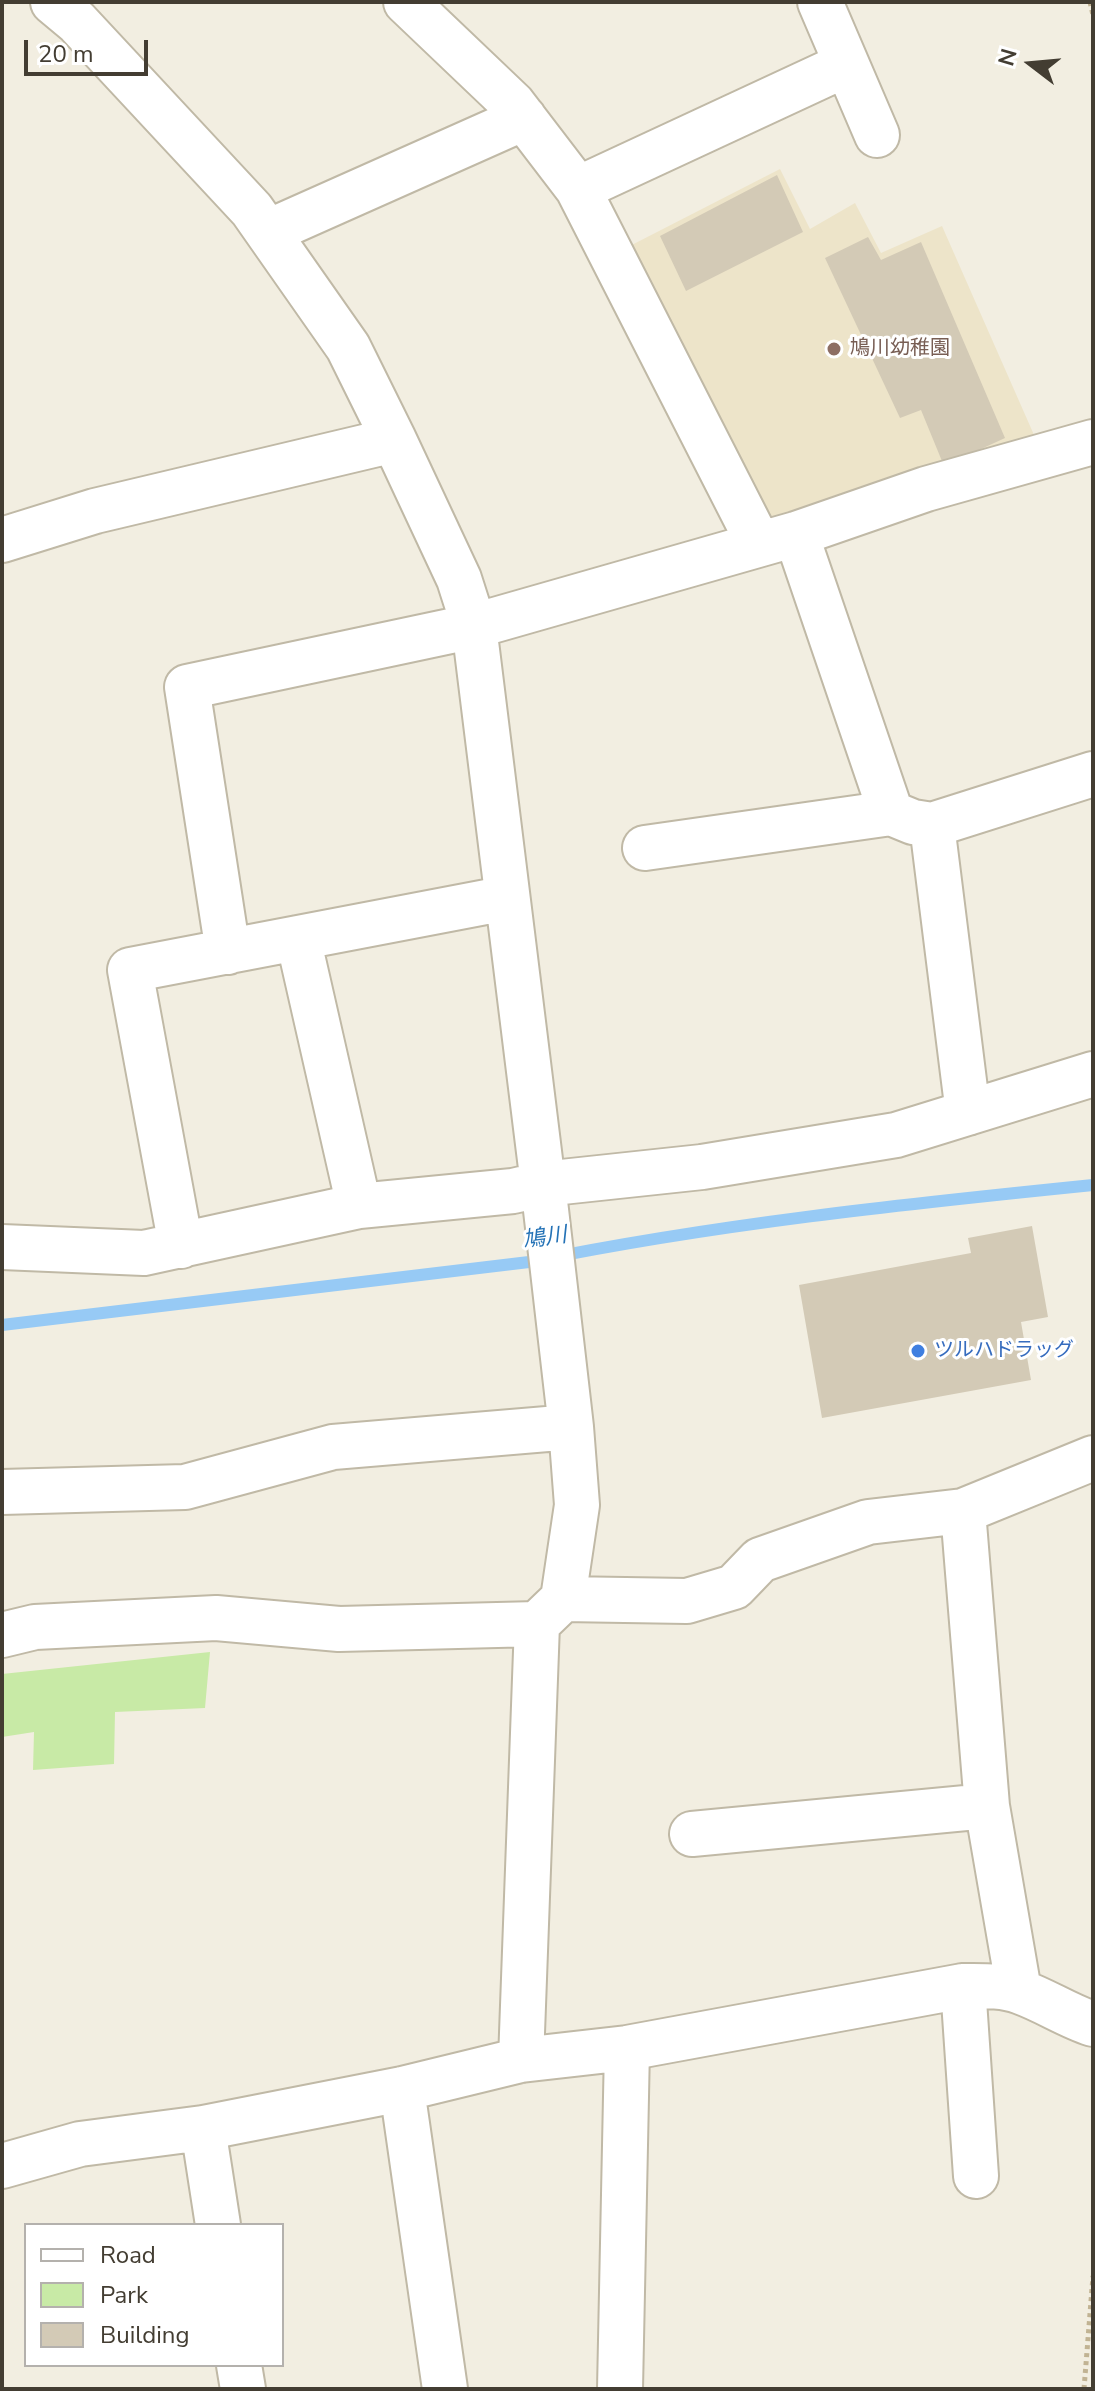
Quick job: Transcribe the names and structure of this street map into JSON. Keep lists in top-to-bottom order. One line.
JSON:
{"water":["鳩川"],"places":["鳩川幼稚園","ツルハドラッグ"],"legend":["Road","Park","Building"],"scale_bar":"20 m","north":"left"}
